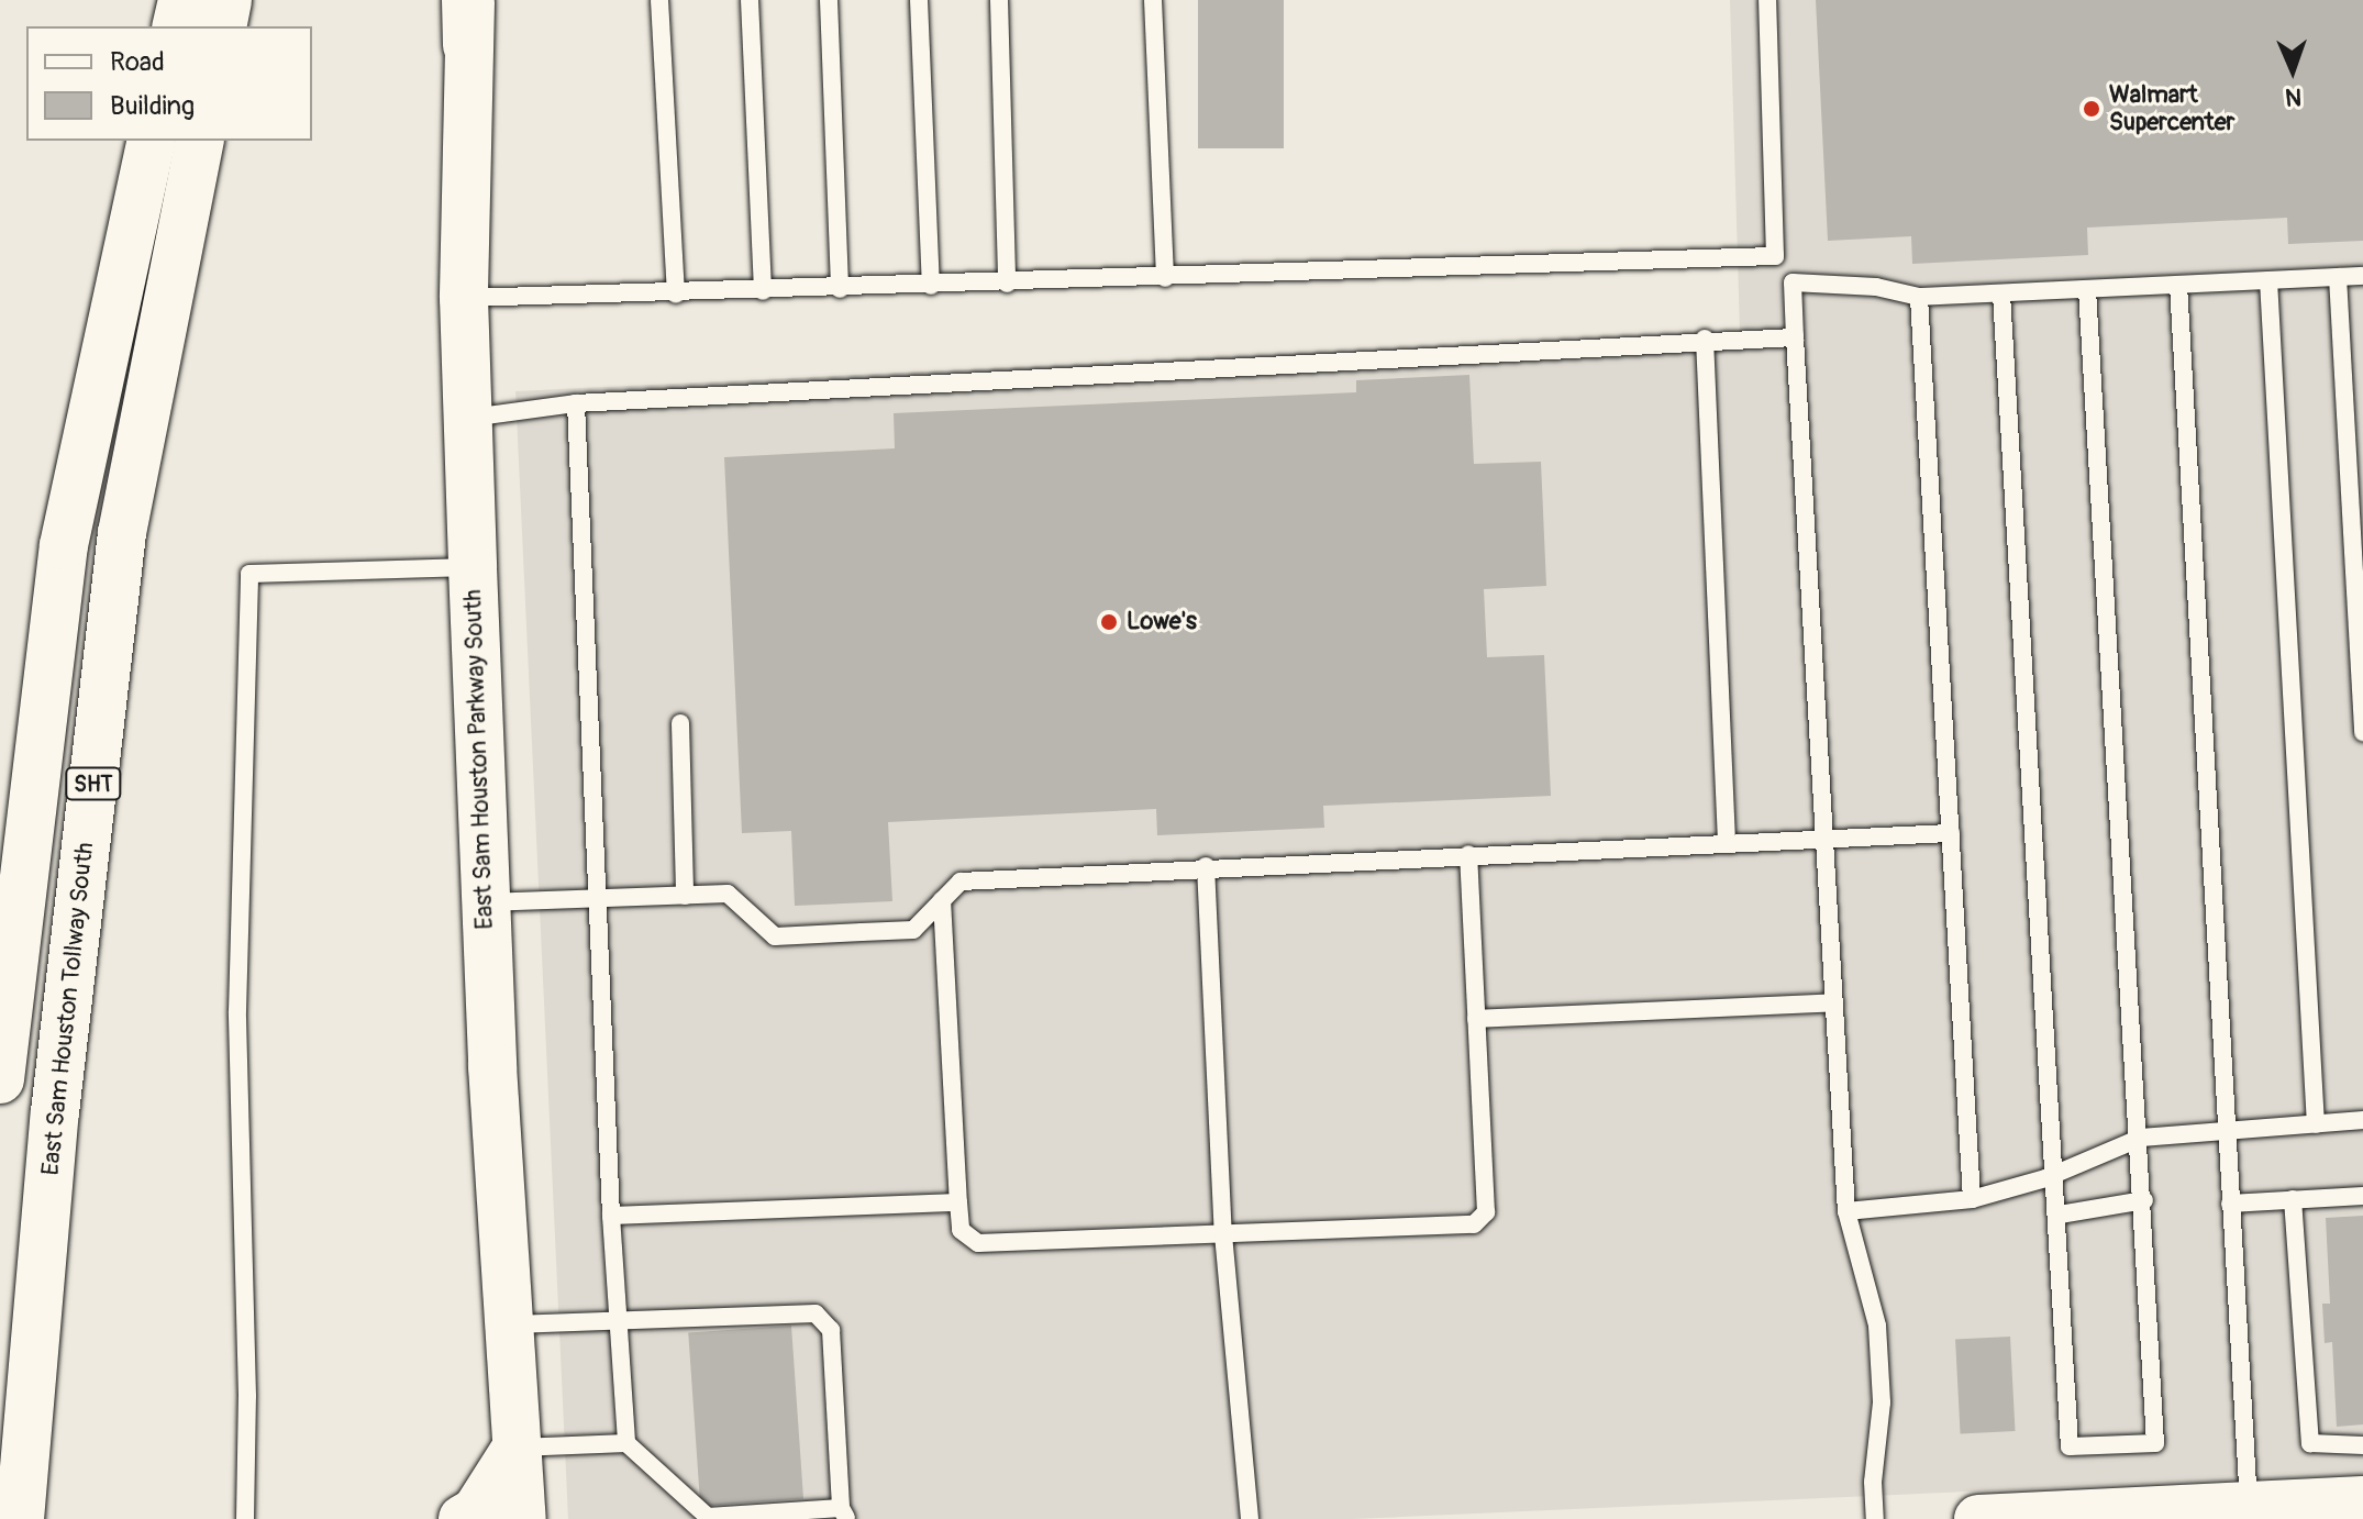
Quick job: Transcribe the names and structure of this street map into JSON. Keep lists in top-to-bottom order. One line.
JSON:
{"streets":{"main road":["East Sam Houston Parkway South","SHT","East Sam Houston Tollway South"]},"places":["Walmart Supercenter","Lowe's"],"legend":["Road","Building"],"north":"bottom"}
